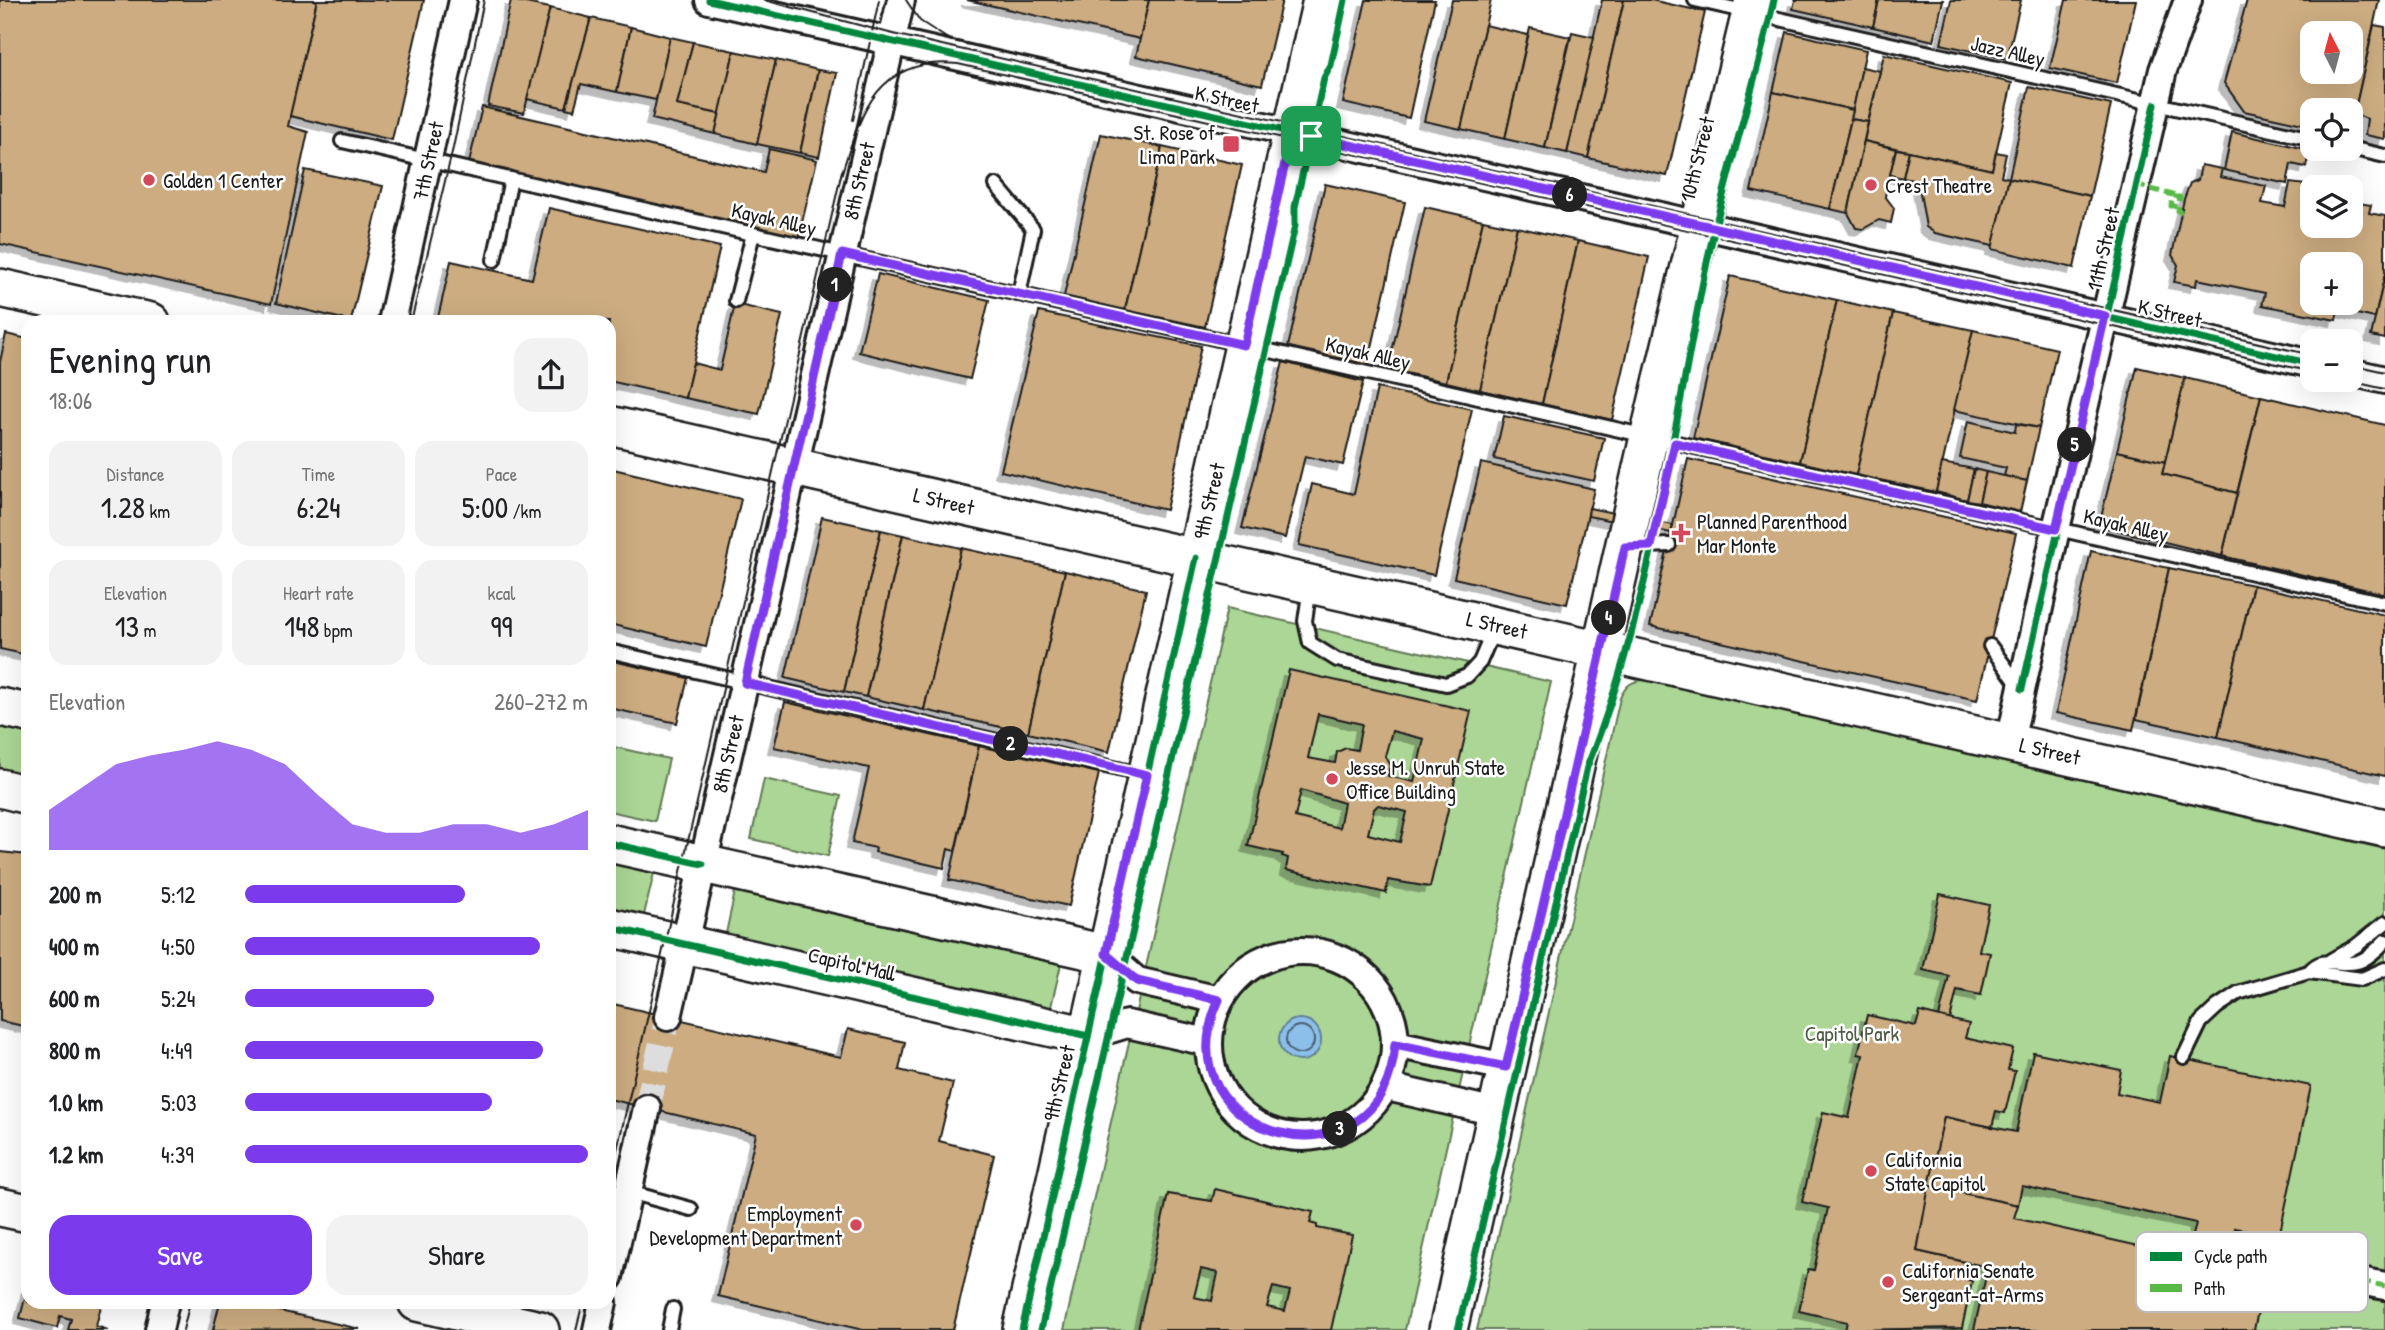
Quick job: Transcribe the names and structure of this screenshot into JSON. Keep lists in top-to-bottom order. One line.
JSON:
{"streets":{"main road":["10th Street","L Street","9th Street","Capitol Mall"],"street":["K Street","7th Street","8th Street","11th Street"],"lane":["Jazz Alley","Kayak Alley"]},"crossings":[["Jazz Alley","10th Street"],["Jazz Alley","11th Street"],["K Street","10th Street"],["K Street","8th Street"],["K Street","11th Street"],["K Street","9th Street"],["10th Street","Kayak Alley"],["10th Street","L Street"],["7th Street","Kayak Alley"],["8th Street","Kayak Alley"],["8th Street","L Street"],["8th Street","Capitol Mall"],["Kayak Alley","11th Street"],["Kayak Alley","9th Street"],["11th Street","L Street"],["L Street","9th Street"],["9th Street","Capitol Mall"]],"parks":["Capitol Park"],"places":{"transit":["St. Rose of Lima Park"],"other":["Golden 1 Center","Crest Theatre","Jesse M. Unruh State Office Building","California State Capitol","Employment Development Department","California Senate Sergeant-at-Arms"],"health":["Planned Parenthood Mar Monte"]},"legend":["Cycle path","Path"],"north":"top","page":{"map_buttons":["+","−"],"pins":["6","1","5","4","2","3"],"heading":["Evening run","18:06"],"stats":[["Distance","1.28 km"],["Time","6:24"],["Pace","5:00 /km"],["Elevation","13 m"],["Heart rate","148 bpm"],["kcal","99"]],"chart":["Elevation","260–272 m"],"list":[{"name":"200 m","note":"5:12"},{"name":"400 m","note":"4:50"},{"name":"600 m","note":"5:24"},{"name":"800 m","note":"4:49"},{"name":"1.0 km","note":"5:03"},{"name":"1.2 km","note":"4:39"}],"buttons":["Save","Share"]}}
